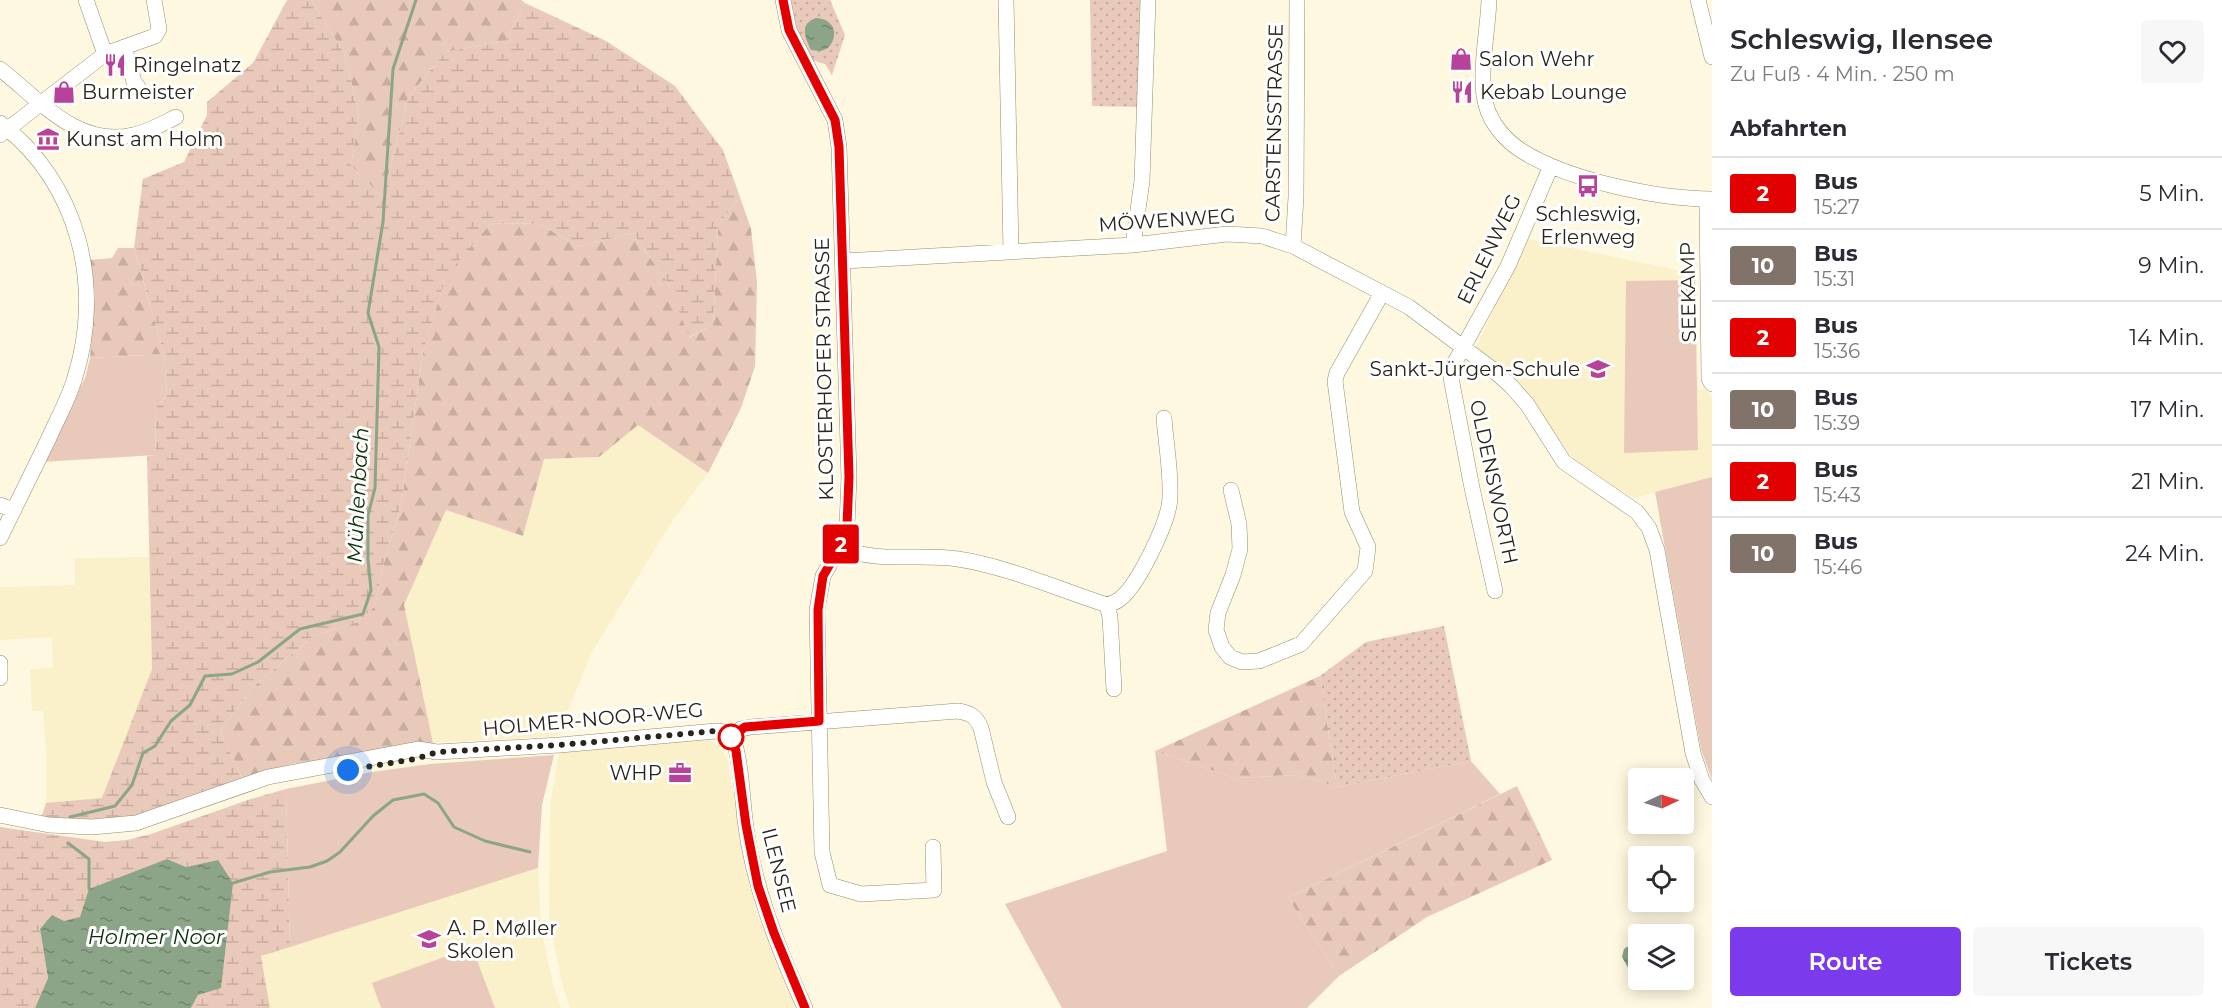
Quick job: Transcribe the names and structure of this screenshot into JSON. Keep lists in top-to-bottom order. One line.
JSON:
{"streets":{"street":["CARSTENSSTRASSE","MÖWENWEG","ERLENWEG","SEEKAMP","KLOSTERHOFER STRASSE","OLDENSWORTH","HOLMER-NOOR-WEG","ILENSEE"]},"crossings":[["CARSTENSSTRASSE","MÖWENWEG"],["MÖWENWEG","ERLENWEG"],["MÖWENWEG","KLOSTERHOFER STRASSE"],["MÖWENWEG","OLDENSWORTH"],["ERLENWEG","OLDENSWORTH"],["HOLMER-NOOR-WEG","ILENSEE"]],"water":["Mühlenbach","Holmer Noor"],"places":{"shop":["Salon Wehr","Burmeister"],"restaurant":["Ringelnatz","Kebab Lounge"],"museum":["Kunst am Holm"],"bus stop":["Schleswig, Erlenweg"],"school or university":["Sankt-Jürgen-Schule","A. P. Møller Skolen"],"office":["WHP"]},"lines":["bus line 2"],"north":"right","page":{"on_map":"2","heading":[["Schleswig, Ilensee","Zu Fuß · 4 Min. · 250 m"],"Abfahrten"],"list":[{"mark":"2","name":"Bus","note":"15:27","value":"5 Min."},{"mark":"10","name":"Bus","note":"15:31","value":"9 Min."},{"mark":"2","name":"Bus","note":"15:36","value":"14 Min."},{"mark":"10","name":"Bus","note":"15:39","value":"17 Min."},{"mark":"2","name":"Bus","note":"15:43","value":"21 Min."},{"mark":"10","name":"Bus","note":"15:46","value":"24 Min."}],"buttons":["Route","Tickets"]}}
